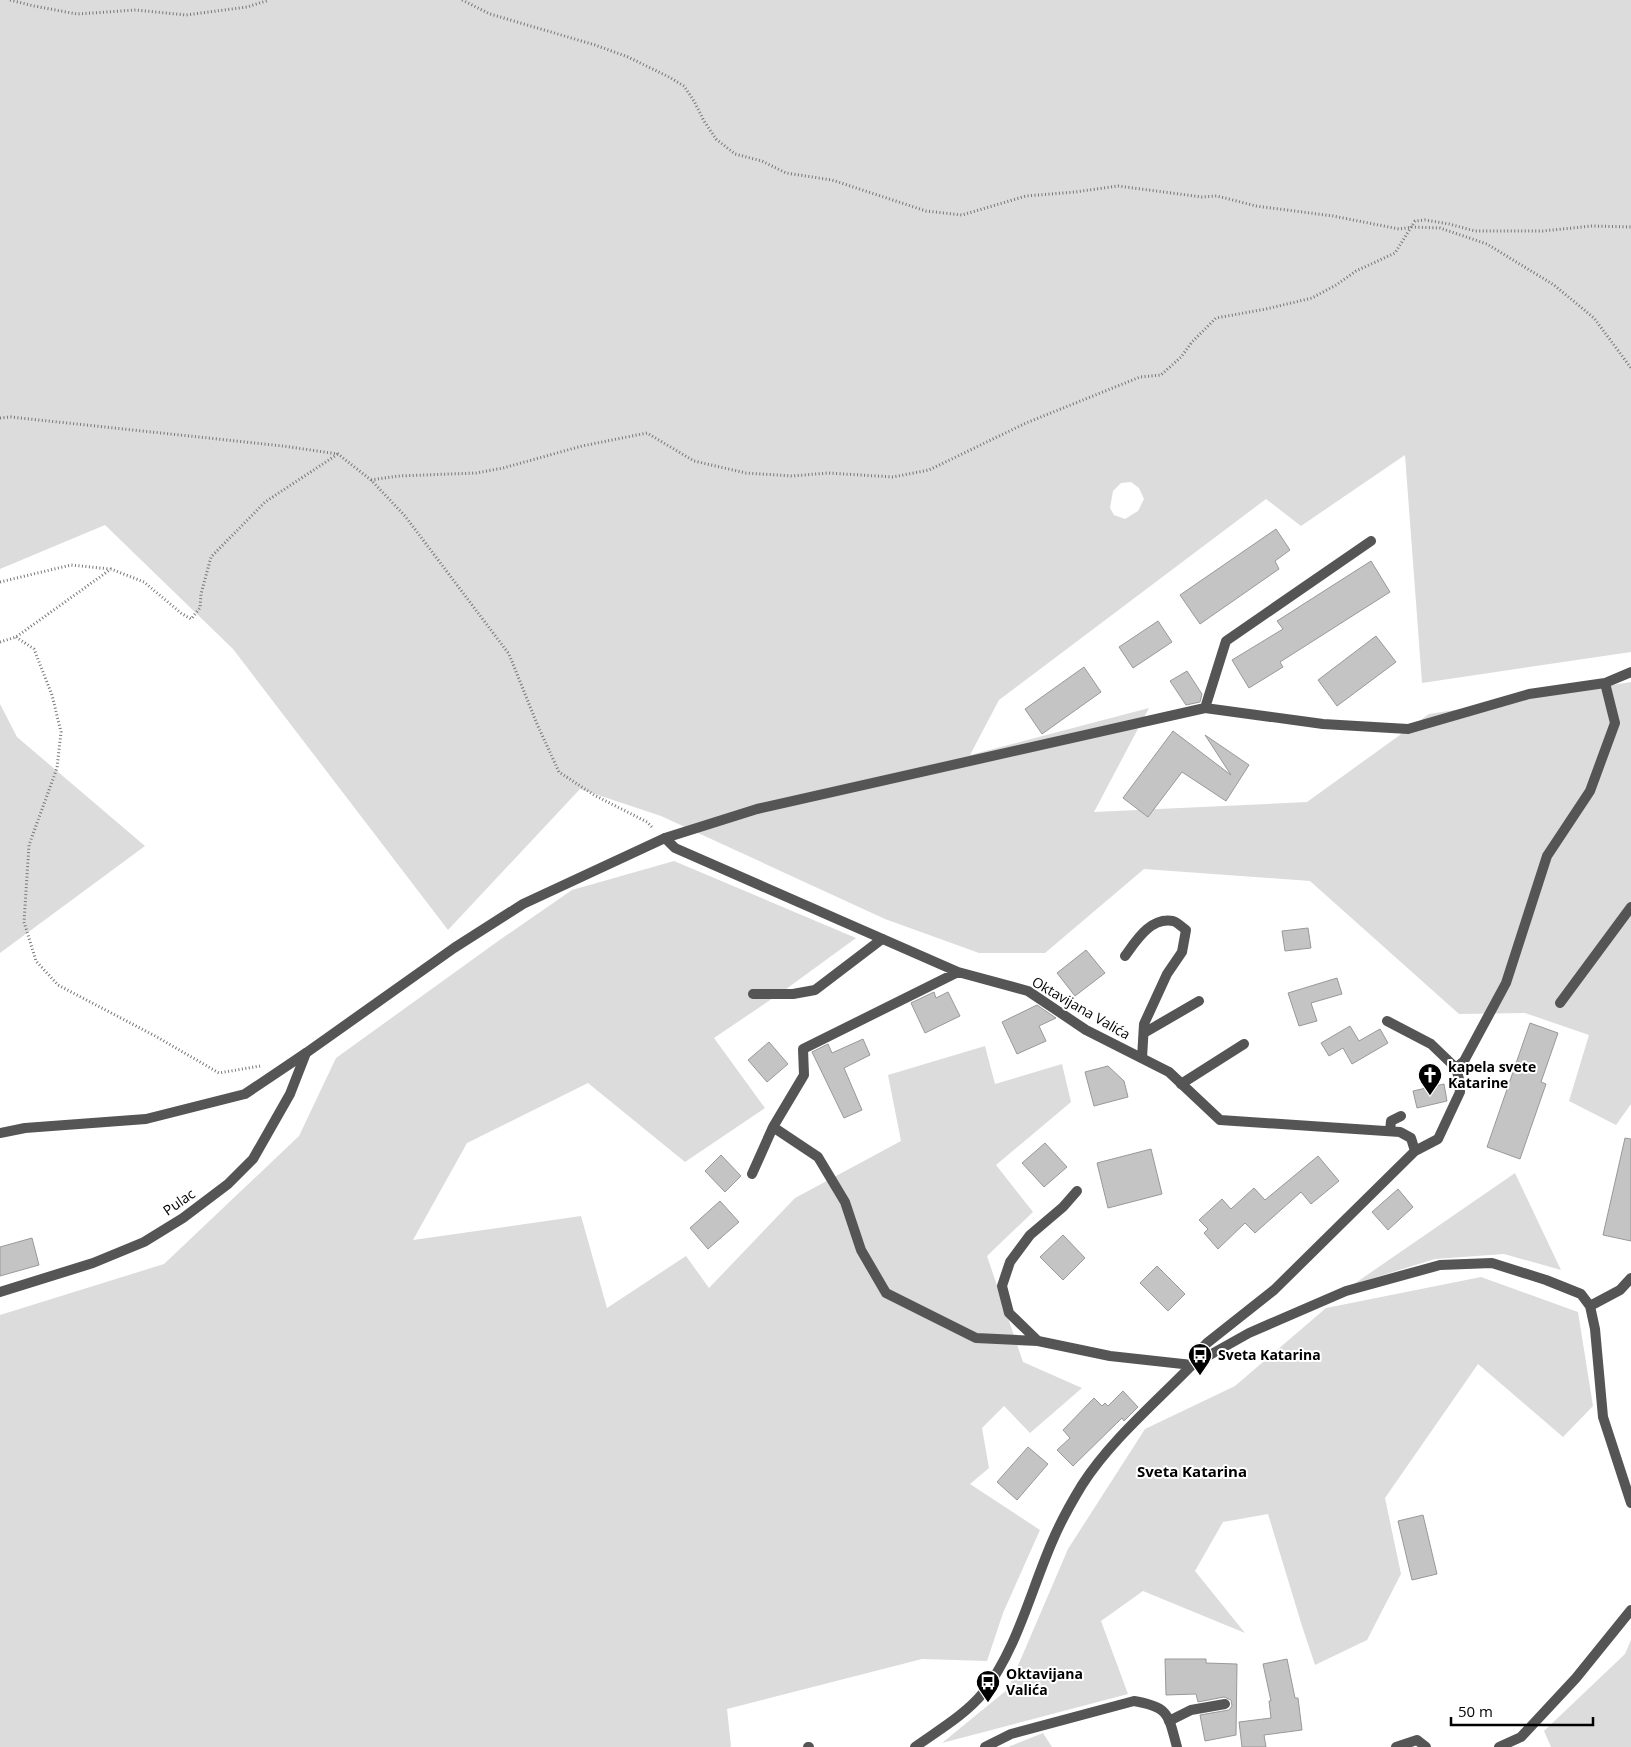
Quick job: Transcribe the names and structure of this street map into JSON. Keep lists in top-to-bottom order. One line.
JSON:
{"streets":{"street":["Oktavijana Valića","Pulac"]},"districts":["Sveta Katarina"],"places":{"church":["kapela svete Katarine"],"bus stop":["Sveta Katarina","Oktavijana Valića"]},"scale_bar":"50 m"}
